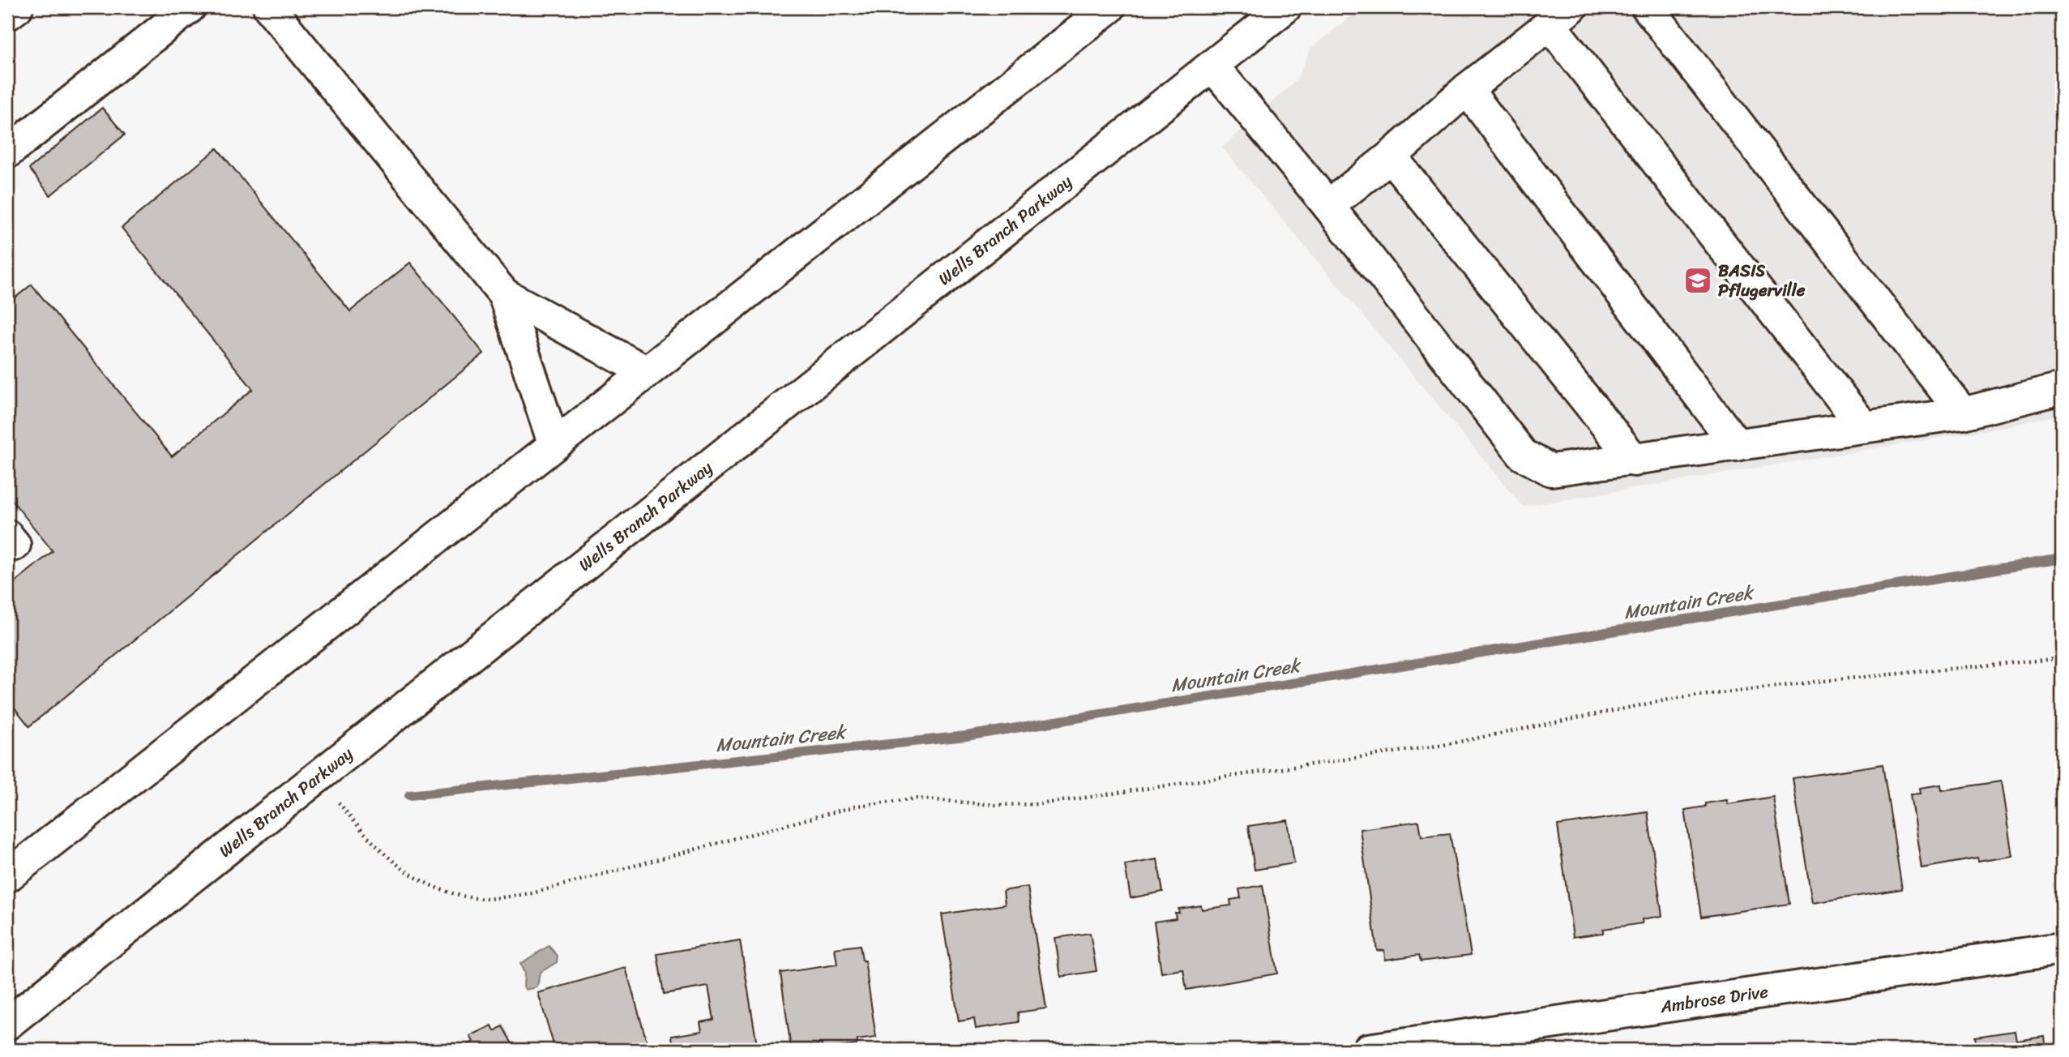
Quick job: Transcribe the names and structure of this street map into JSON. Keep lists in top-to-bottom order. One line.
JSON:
{"streets":{"main road":["Wells Branch Parkway","Ambrose Drive"]},"water":["Mountain Creek"],"places":{"school or university":["BASIS Pflugerville"]}}
